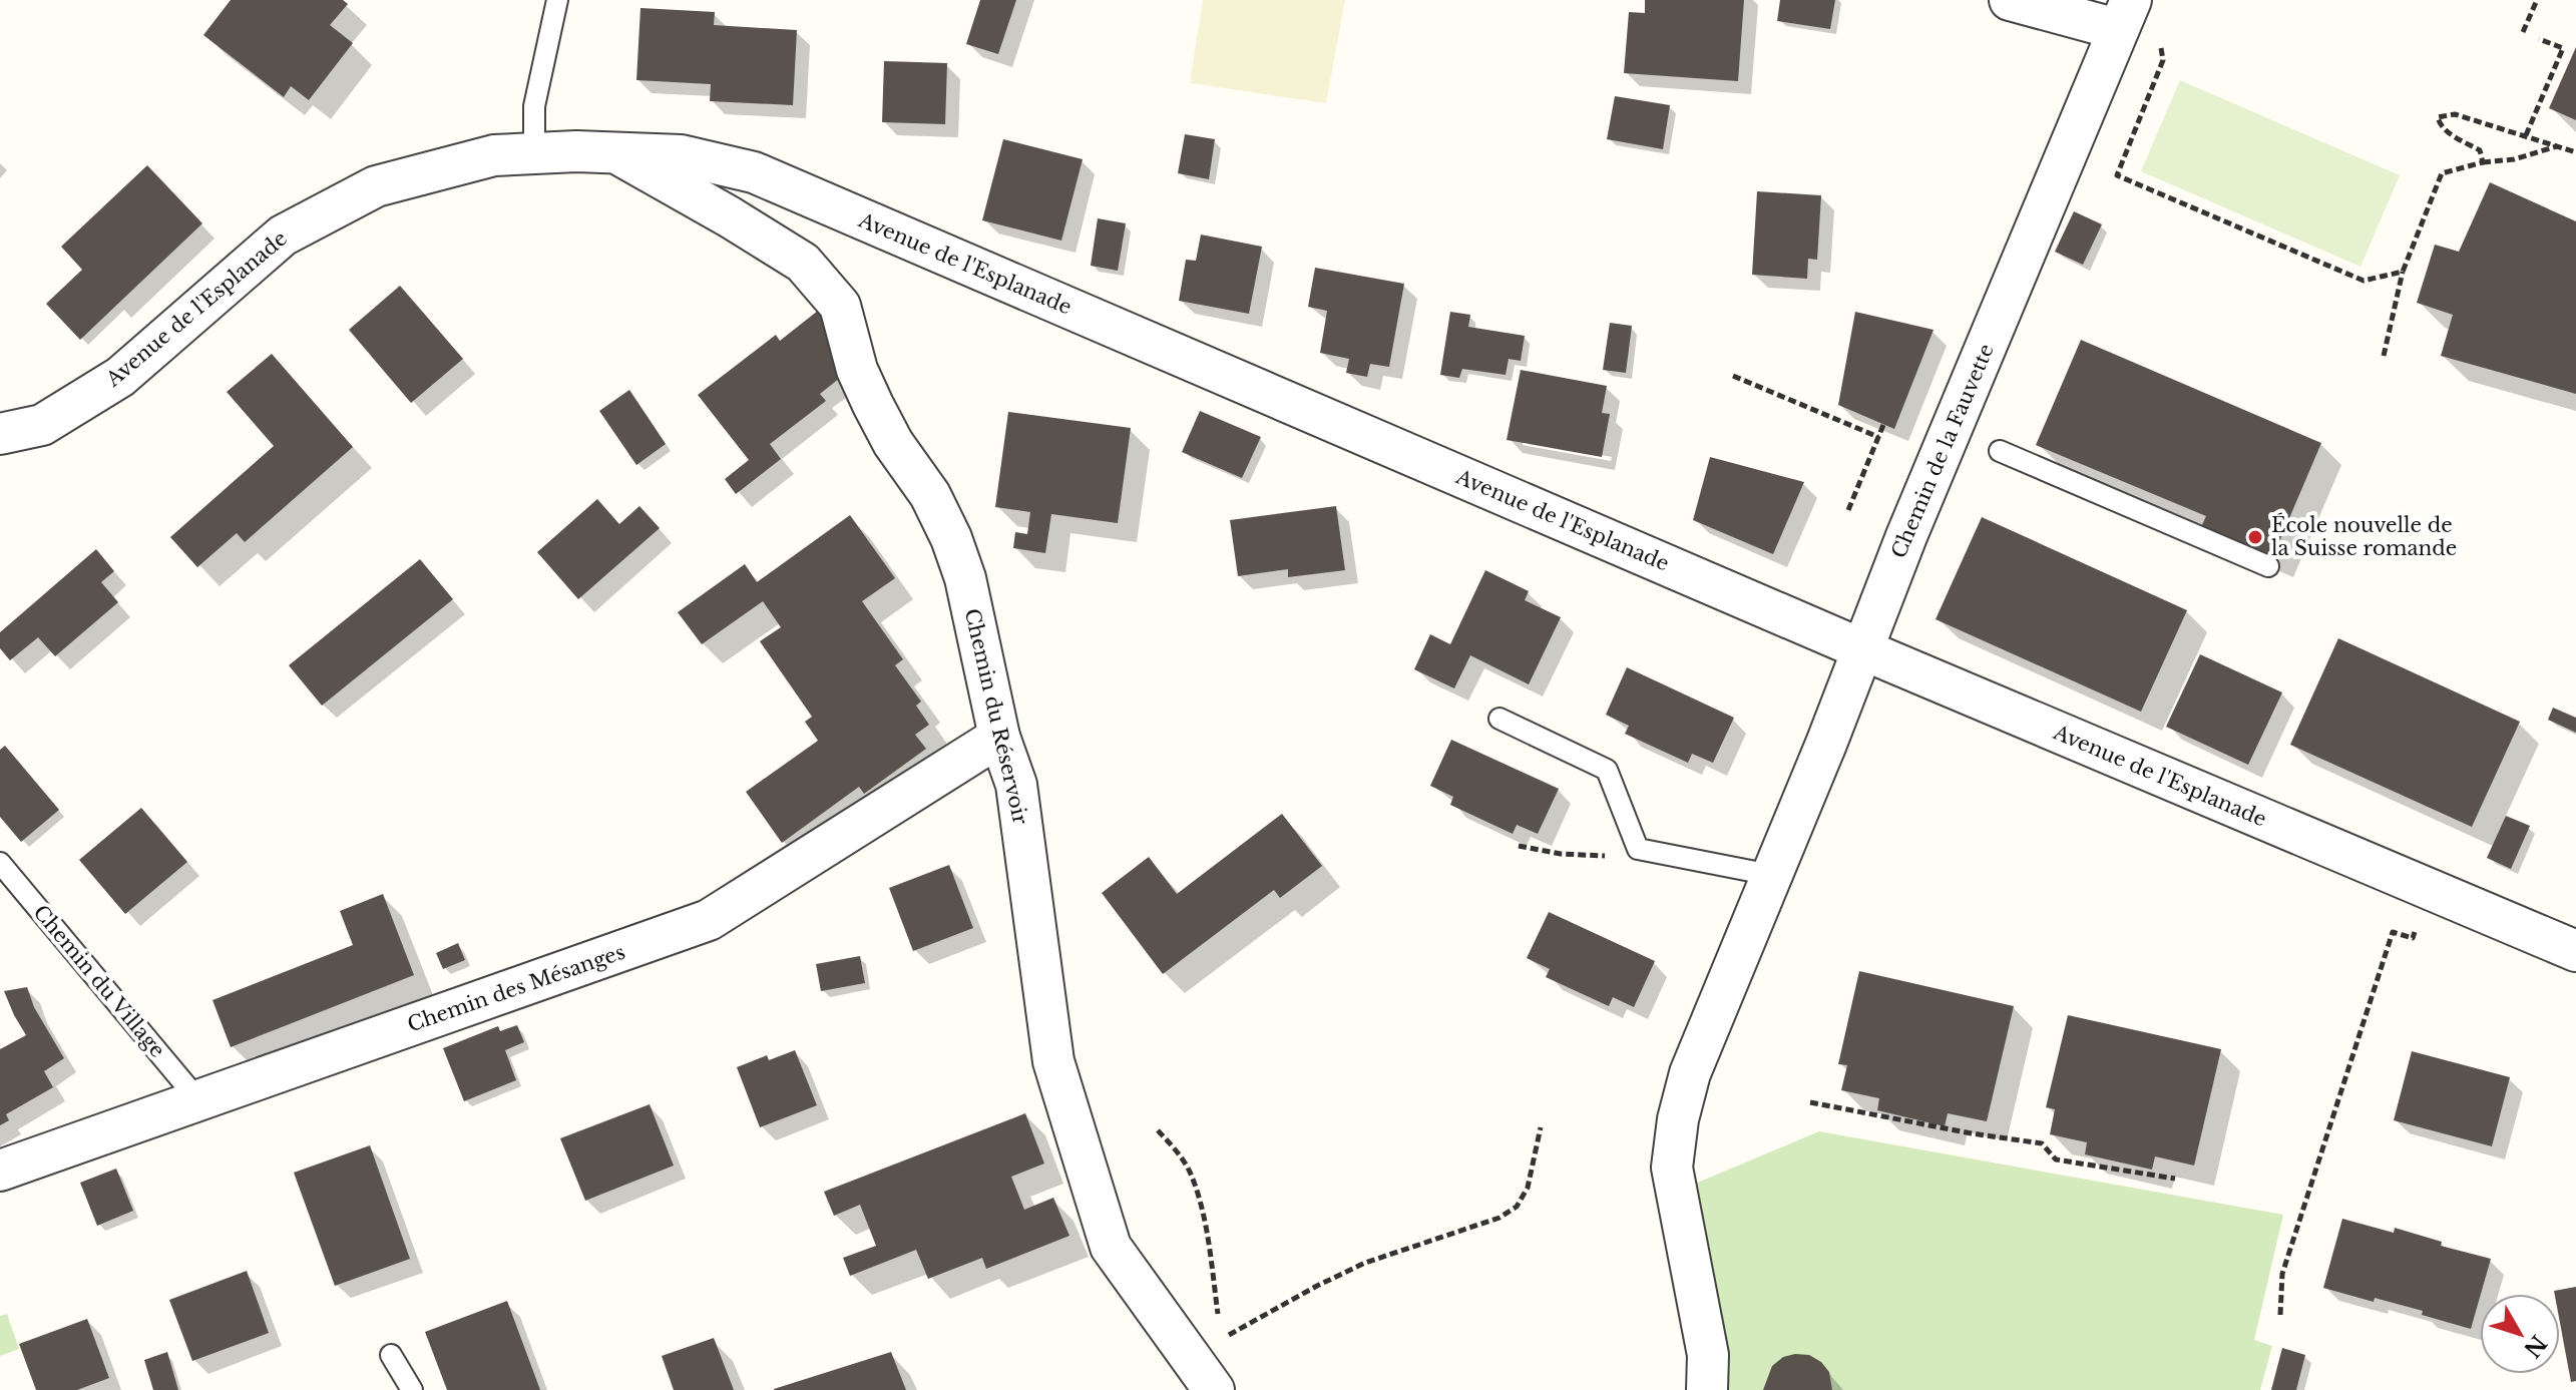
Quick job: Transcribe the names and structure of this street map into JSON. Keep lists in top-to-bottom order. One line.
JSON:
{"streets":{"street":["Avenue de l'Esplanade","Chemin de la Fauvette","Chemin du Réservoir","Chemin des Mésanges"],"lane":["Chemin du Village"]},"crossings":[["Avenue de l'Esplanade","Chemin de la Fauvette"],["Avenue de l'Esplanade","Chemin du Réservoir"],["Chemin du Réservoir","Chemin des Mésanges"],["Chemin du Village","Chemin des Mésanges"]],"places":["École nouvelle de la Suisse romande"],"north":"bottom right"}
